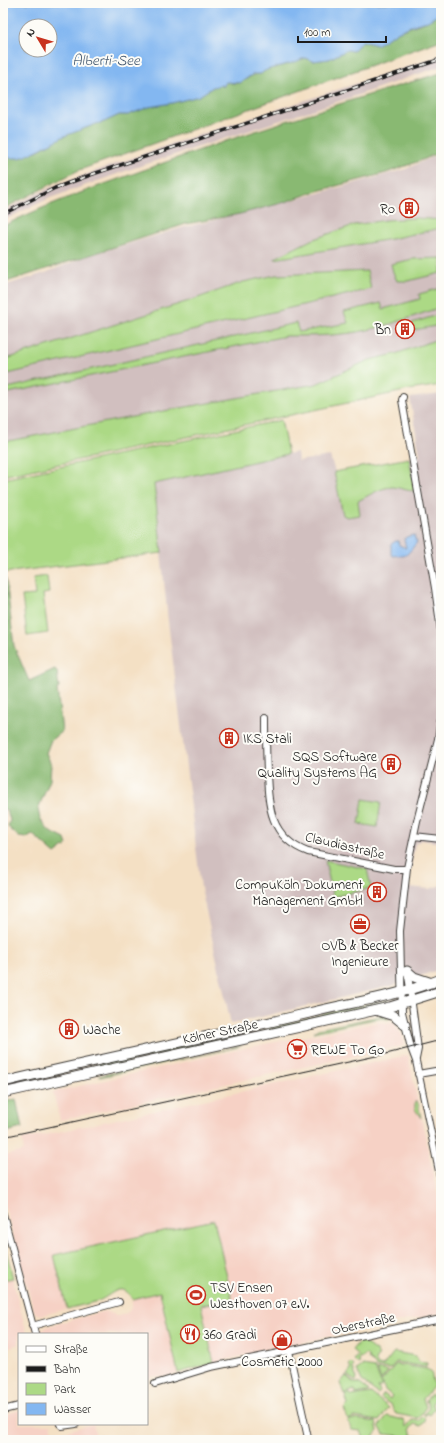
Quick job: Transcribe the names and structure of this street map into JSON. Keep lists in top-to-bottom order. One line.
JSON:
{"streets":{"main road":["Kölner Straße"],"street":["Claudiastraße","Oberstraße"]},"water":["Alberti-See"],"places":{"building":["Ro","Bn","IKS Stali","SQS Software Quality Systems AG","CompuKöln Dokument Management GmbH","Wache"],"office":["OVB & Becker Ingenieure"],"supermarket":["REWE To Go"],"sports":["TSV Ensen Westhoven 07 e.V."],"restaurant":["360 Gradi"],"shop":["Cosmetic 2000"]},"legend":["Straße","Bahn","Park","Wasser"],"scale_bar":"100 m","north":"top left"}
